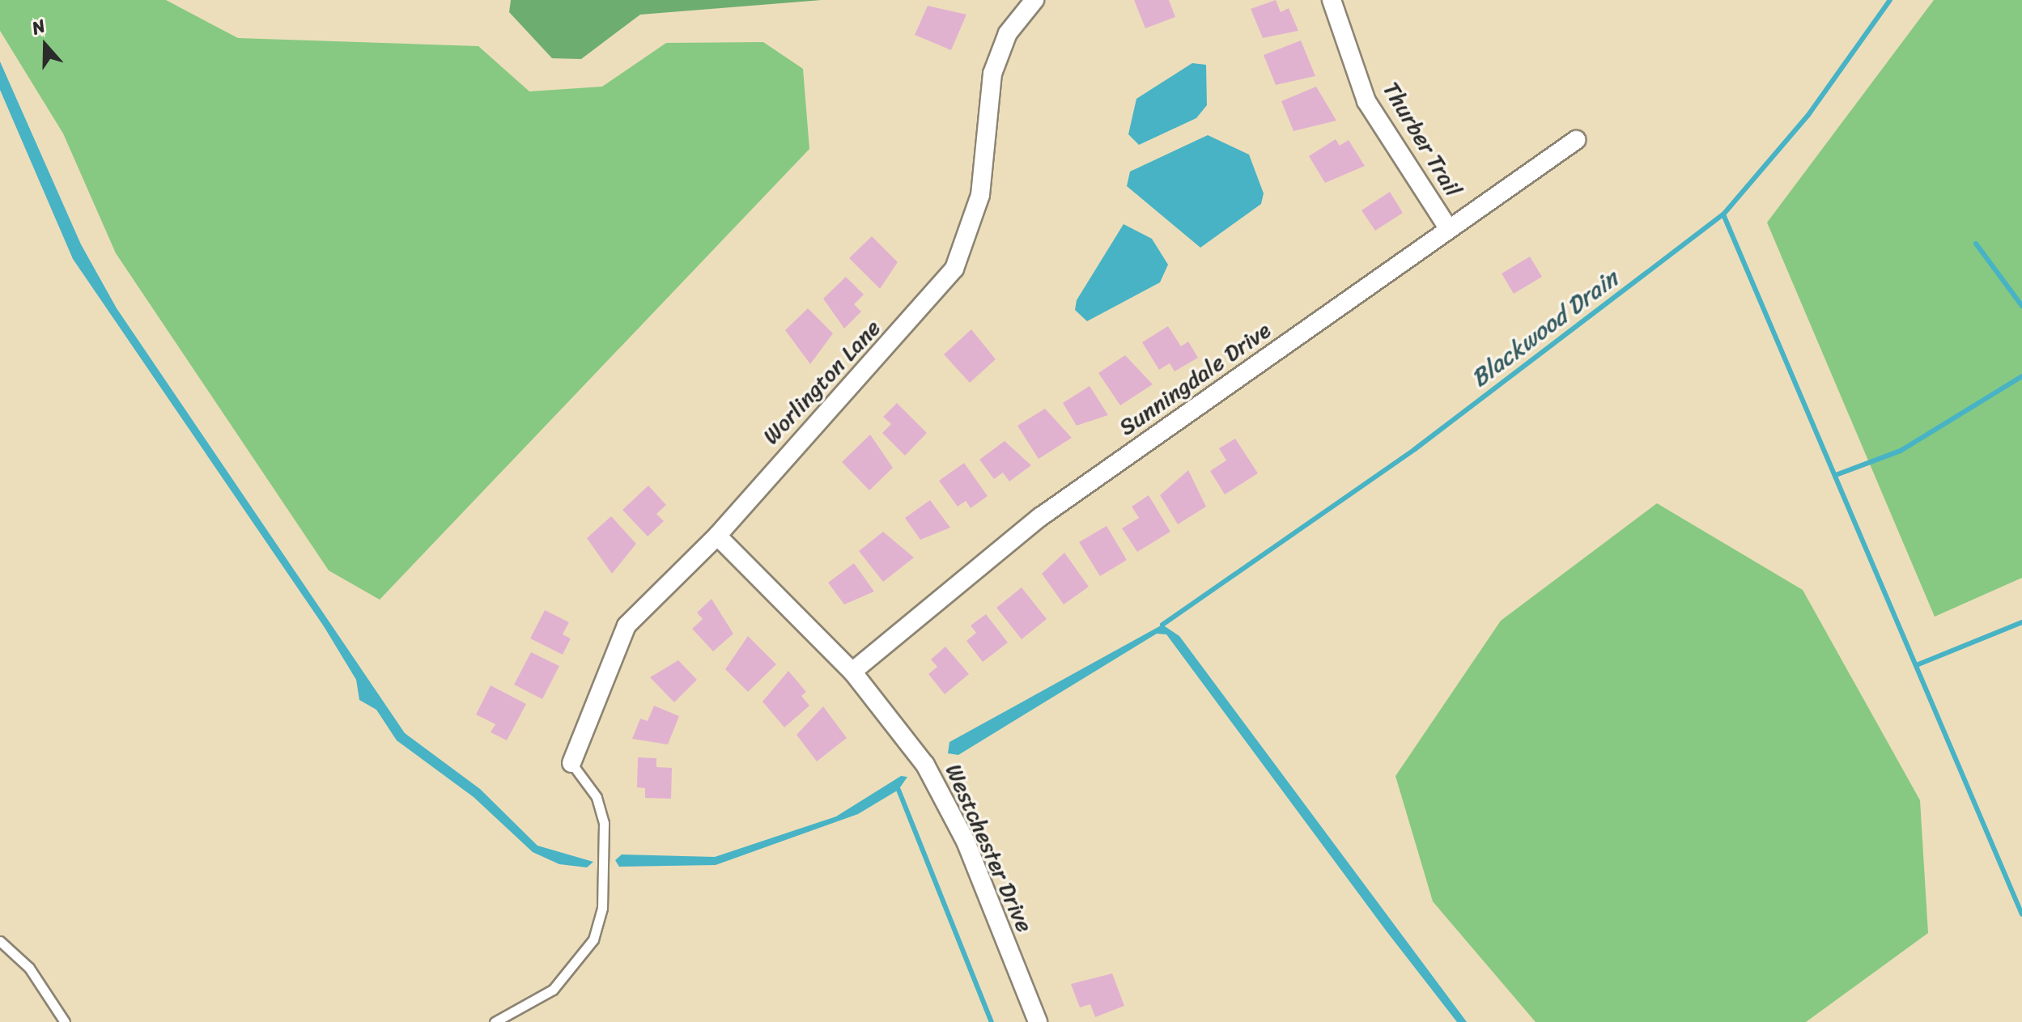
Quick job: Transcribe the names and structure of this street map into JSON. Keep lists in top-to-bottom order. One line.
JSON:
{"streets":{"street":["Thurber Trail","Sunningdale Drive","Worlington Lane","Westchester Drive"]},"crossings":[["Thurber Trail","Sunningdale Drive"],["Sunningdale Drive","Westchester Drive"],["Worlington Lane","Westchester Drive"]],"water":["Blackwood Drain"],"north":"top"}
